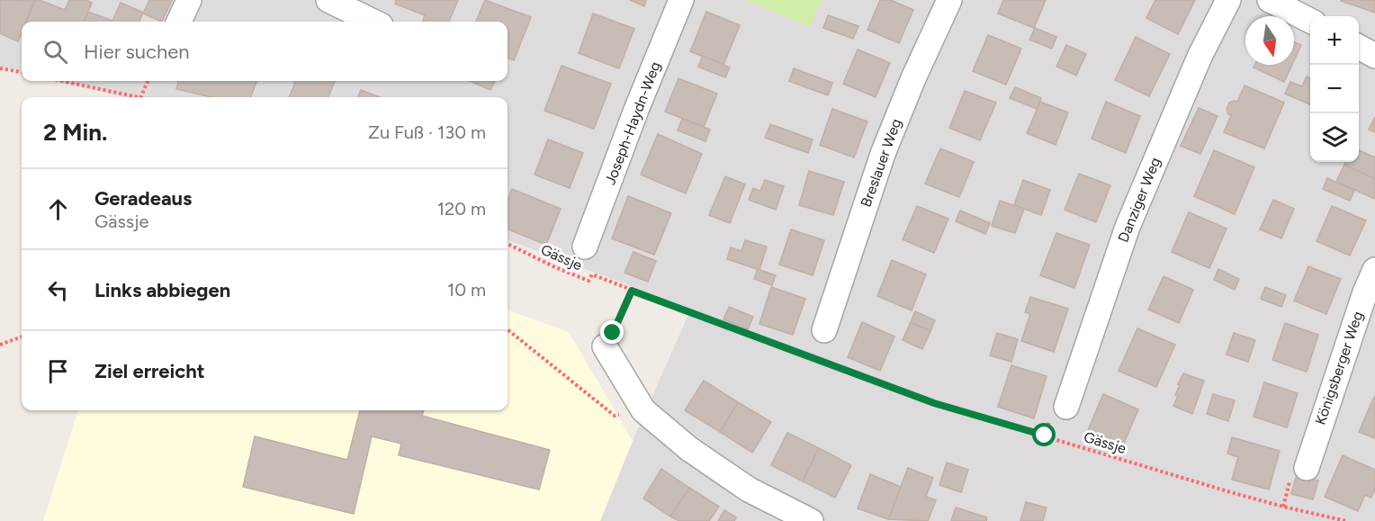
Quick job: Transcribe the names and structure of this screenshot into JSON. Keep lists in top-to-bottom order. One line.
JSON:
{"streets":{"street":["Joseph-Haydn-Weg","Breslauer Weg","Danziger Weg","Königsberger Weg"],"path":["Gässje"]},"north":"bottom","page":{"map_buttons":["+","−"],"search":"Hier suchen","heading":["2 Min.","Zu Fuß · 130 m"],"list":[["Geradeaus","Gässje","120 m"],["Links abbiegen","10 m"],"Ziel erreicht"]}}
